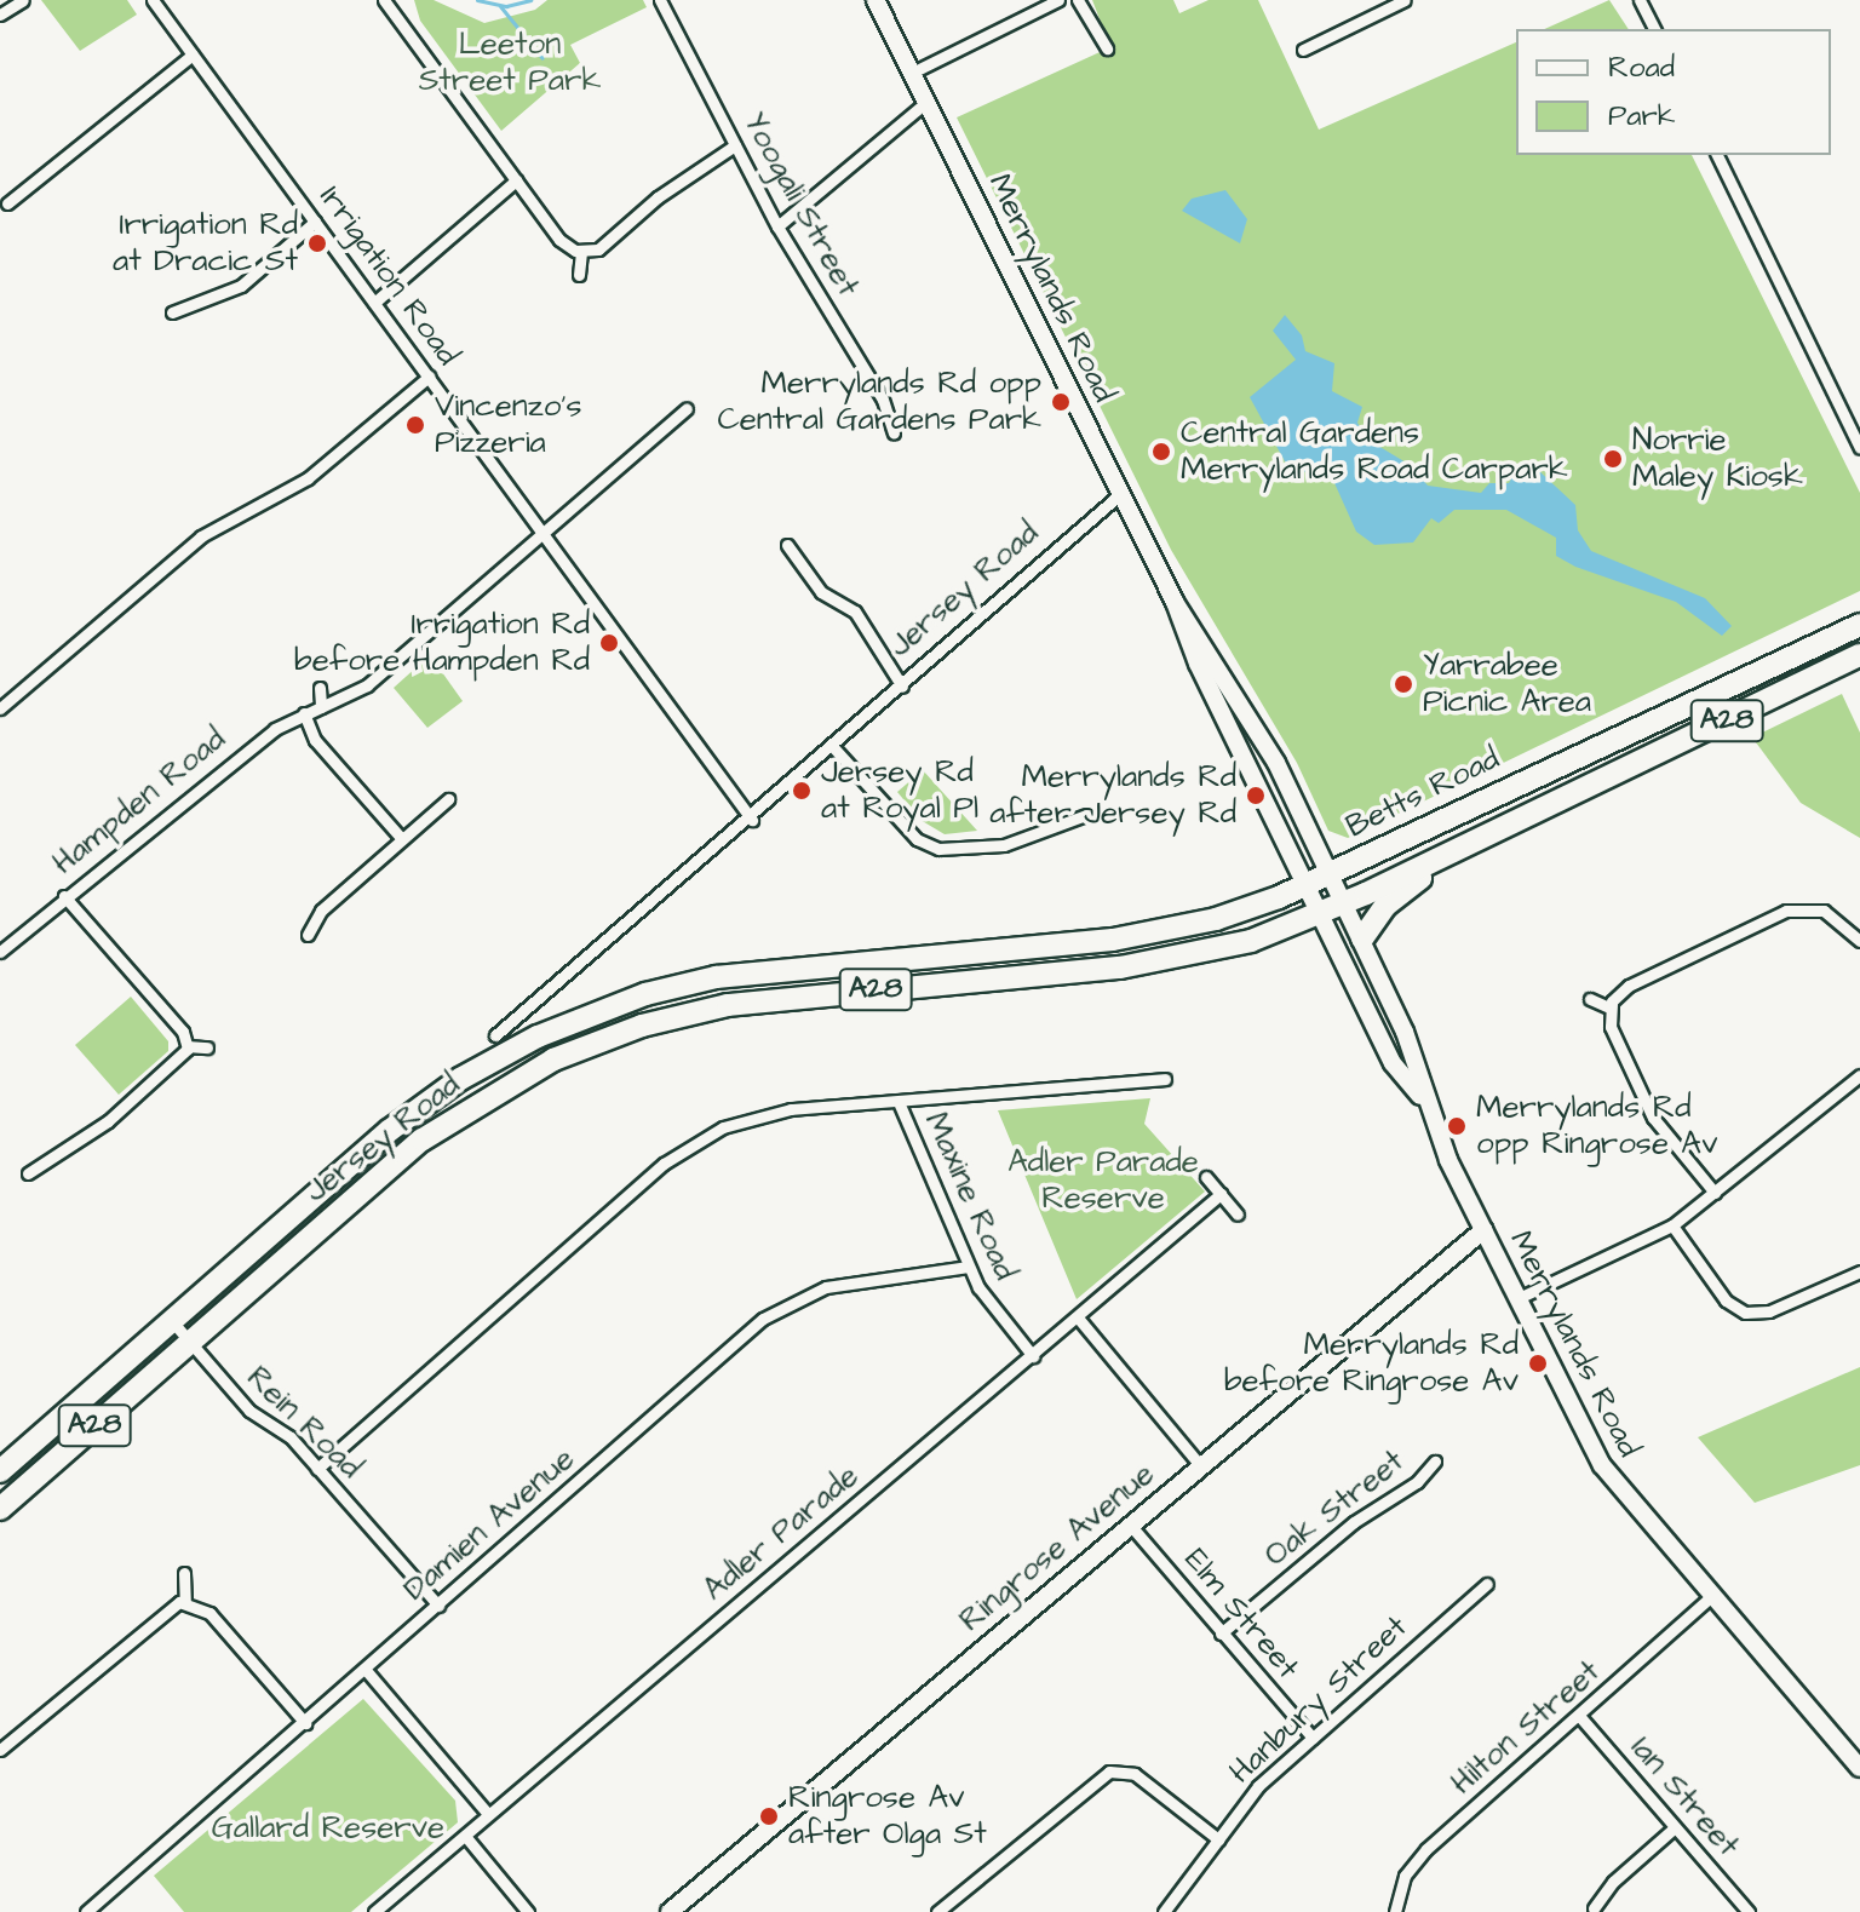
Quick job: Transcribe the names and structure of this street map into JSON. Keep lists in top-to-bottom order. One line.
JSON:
{"streets":{"highway":["Jersey Road","A28","Betts Road"],"main road":["Merrylands Road","Ringrose Avenue"],"street":["Yoogali Street","Irrigation Road","Hampden Road","Maxine Road","Rein Road","Oak Street","Damien Avenue","Adler Parade","Elm Street","Hanbury Street","Hilton Street","Ian Street"]},"crossings":[["Irrigation Road","Jersey Road"],["Irrigation Road","Hampden Road"],["Merrylands Road","Jersey Road"],["Merrylands Road","Betts Road"],["Merrylands Road","Ringrose Avenue"],["Merrylands Road","Hilton Street"],["Jersey Road","Betts Road"],["Jersey Road","Rein Road"],["Maxine Road","Damien Avenue"],["Maxine Road","Adler Parade"],["Rein Road","Damien Avenue"],["Oak Street","Elm Street"],["Ringrose Avenue","Elm Street"],["Elm Street","Hanbury Street"],["Hilton Street","Ian Street"]],"parks":["Leeton Street Park","Adler Parade Reserve","Gallard Reserve"],"places":["Irrigation Rd at Dracic St","Merrylands Rd opp Central Gardens Park","Vincenzo's Pizzeria","Central Gardens Merrylands Road Carpark","Norrie Maley Kiosk","Irrigation Rd before Hampden Rd","Yarrabee Picnic Area","Jersey Rd at Royal Pl","Merrylands Rd after Jersey Rd","Merrylands Rd opp Ringrose Av","Merrylands Rd before Ringrose Av","Ringrose Av after Olga St"],"legend":["Road","Park"]}
